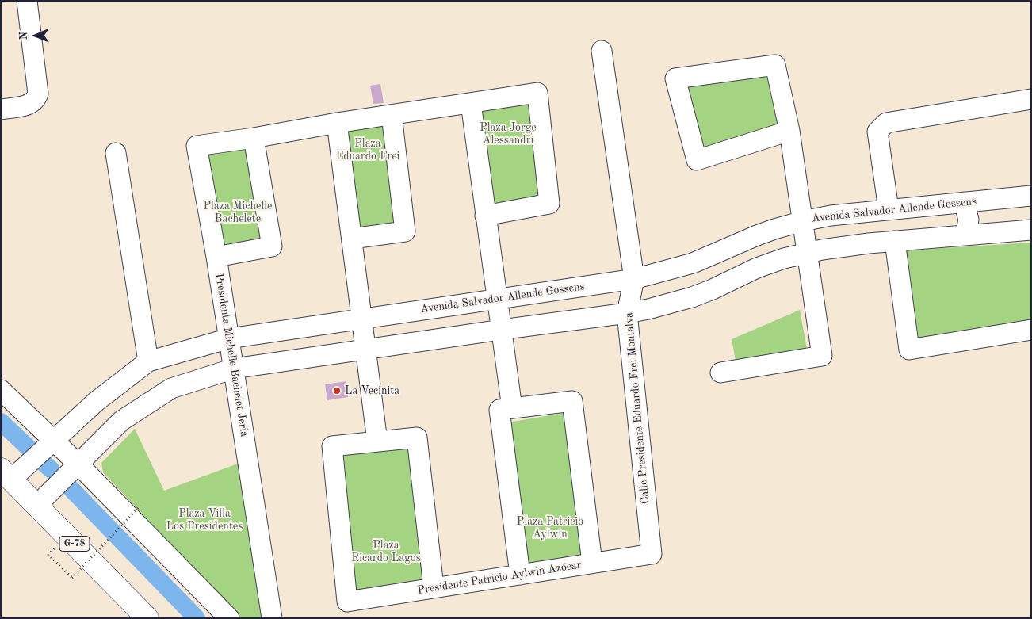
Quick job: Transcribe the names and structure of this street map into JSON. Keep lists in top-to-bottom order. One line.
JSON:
{"streets":{"main road":["G-78"],"street":["Avenida Salvador Allende Gossens","Presidenta Michelle Bachelet Jeria","Calle Presidente Eduardo Frei Montalva","Presidente Patricio Aylwin Azócar"]},"crossings":[["Avenida Salvador Allende Gossens","Presidenta Michelle Bachelet Jeria"],["Avenida Salvador Allende Gossens","Calle Presidente Eduardo Frei Montalva"],["Avenida Salvador Allende Gossens","G-78"],["Calle Presidente Eduardo Frei Montalva","Presidente Patricio Aylwin Azócar"]],"parks":["Plaza Jorge Alessandri","Plaza Eduardo Frei","Plaza Michelle Bachelete","Plaza Villa Los Presidentes","Plaza Patricio Aylwin","Plaza Ricardo Lagos"],"places":["La Vecinita"],"north":"left"}
